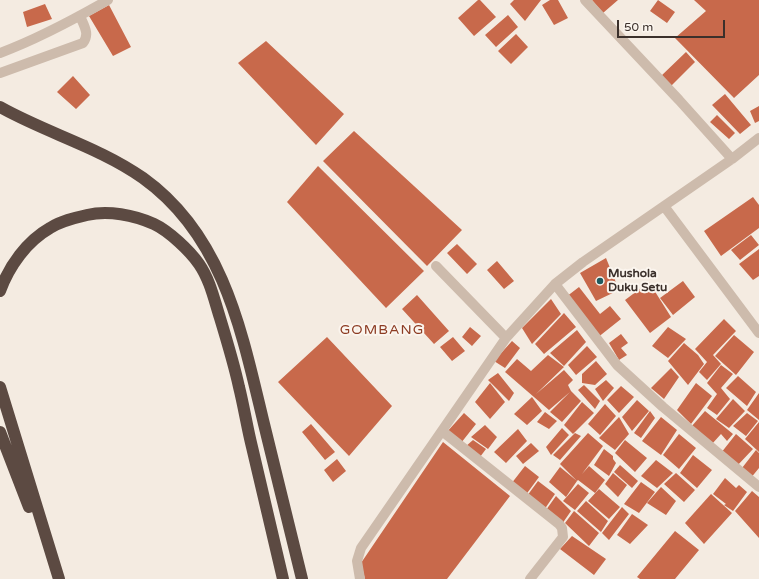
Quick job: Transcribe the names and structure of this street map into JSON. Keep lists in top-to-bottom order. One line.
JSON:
{"districts":["GOMBANG"],"places":["Mushola Duku Setu"],"scale_bar":"50 m"}
